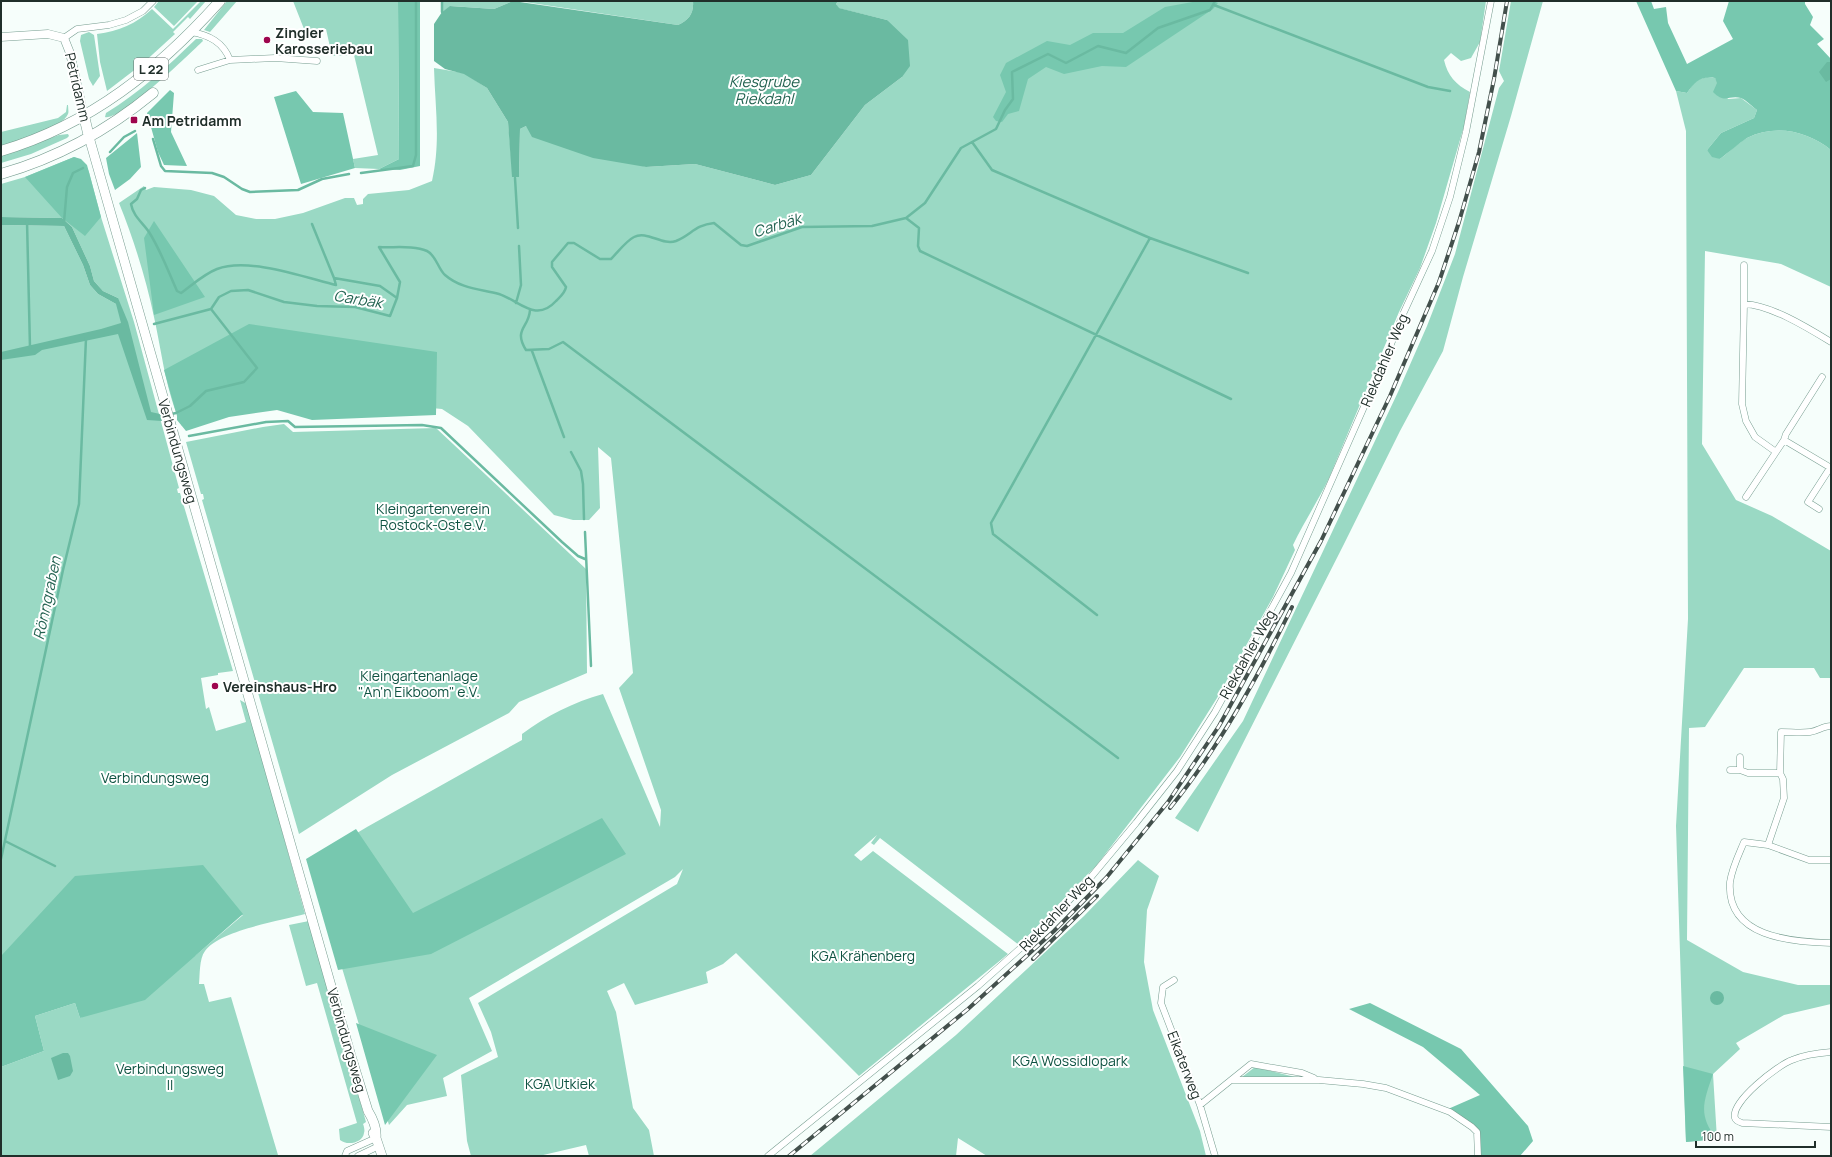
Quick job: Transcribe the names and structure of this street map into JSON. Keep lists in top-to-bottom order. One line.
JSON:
{"streets":{"main road":["L 22","Petridamm","Verbindungsweg"],"street":["Riekdahler Weg","Eikaterweg"]},"crossings":[["L 22","Petridamm"],["L 22","Verbindungsweg"],["Petridamm","Verbindungsweg"]],"water":["Kiesgrube Riekdahl","Carbäk","Rönngraben"],"parks":["Kleingartenverein Rostock-Ost e.V.","Kleingartenanlage \"An'n Eikboom\" e.V.","Verbindungsweg","KGA Krähenberg","KGA Wossidlopark","Verbindungsweg II","KGA Utkiek"],"places":{"other":["Zingler Karosseriebau","Vereinshaus-Hro"],"transit":["Am Petridamm"]},"scale_bar":"100 m"}
